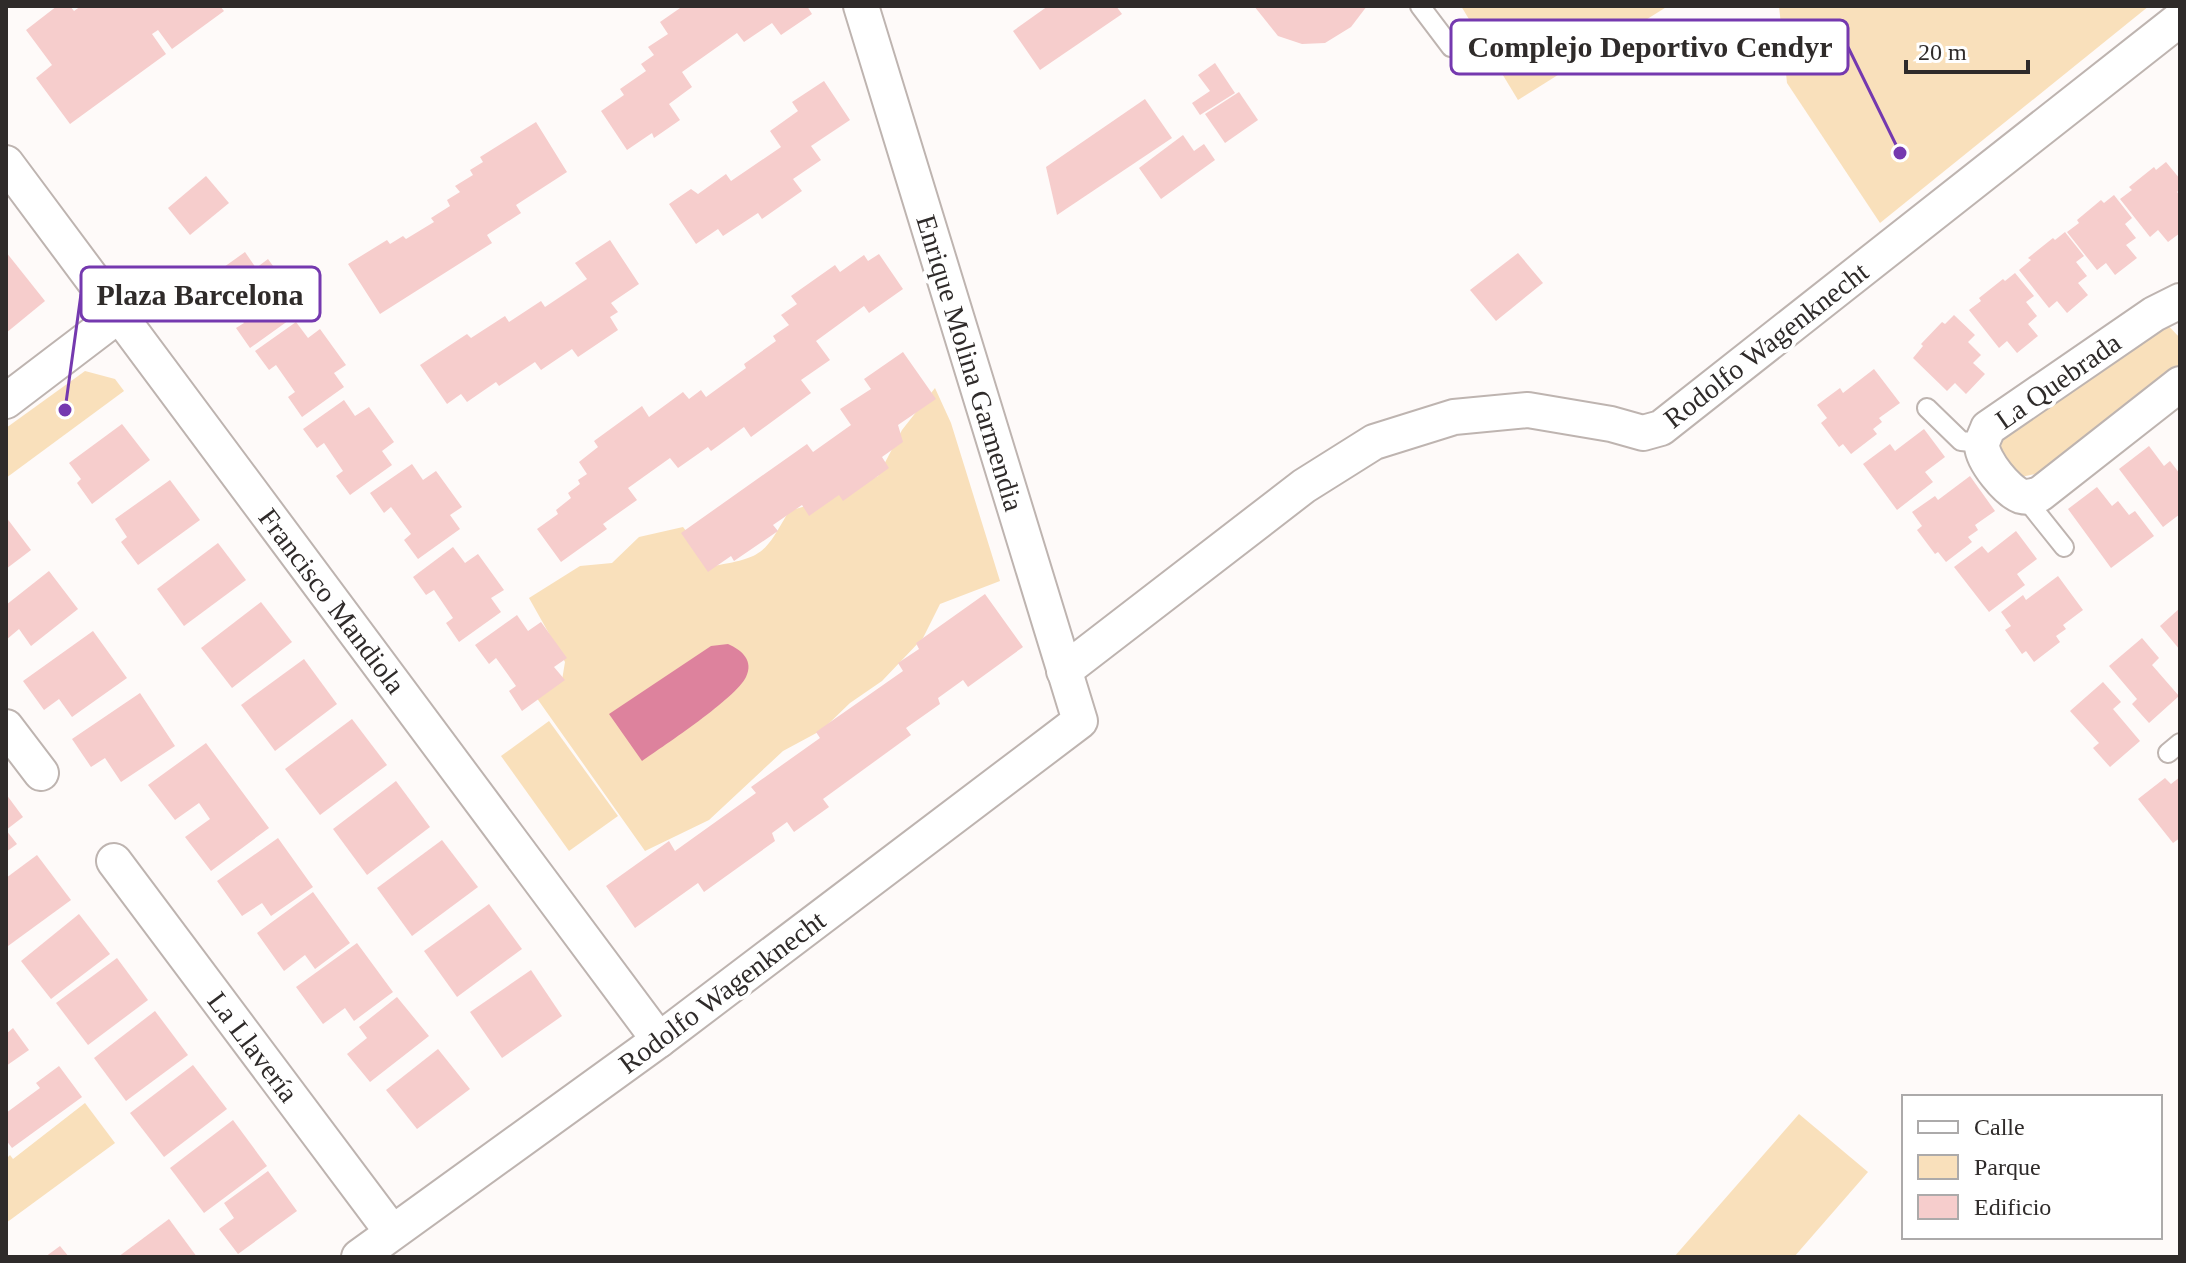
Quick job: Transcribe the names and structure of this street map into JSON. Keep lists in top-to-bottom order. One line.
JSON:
{"streets":{"street":["Rodolfo Wagenknecht","Enrique Molina Garmendia","La Quebrada","Francisco Mandiola","La Llavería"]},"crossings":[["Rodolfo Wagenknecht","Enrique Molina Garmendia"],["Rodolfo Wagenknecht","Francisco Mandiola"],["Rodolfo Wagenknecht","La Llavería"]],"places":["Complejo Deportivo Cendyr","Plaza Barcelona"],"legend":["Calle","Parque","Edificio"],"scale_bar":"20 m"}
